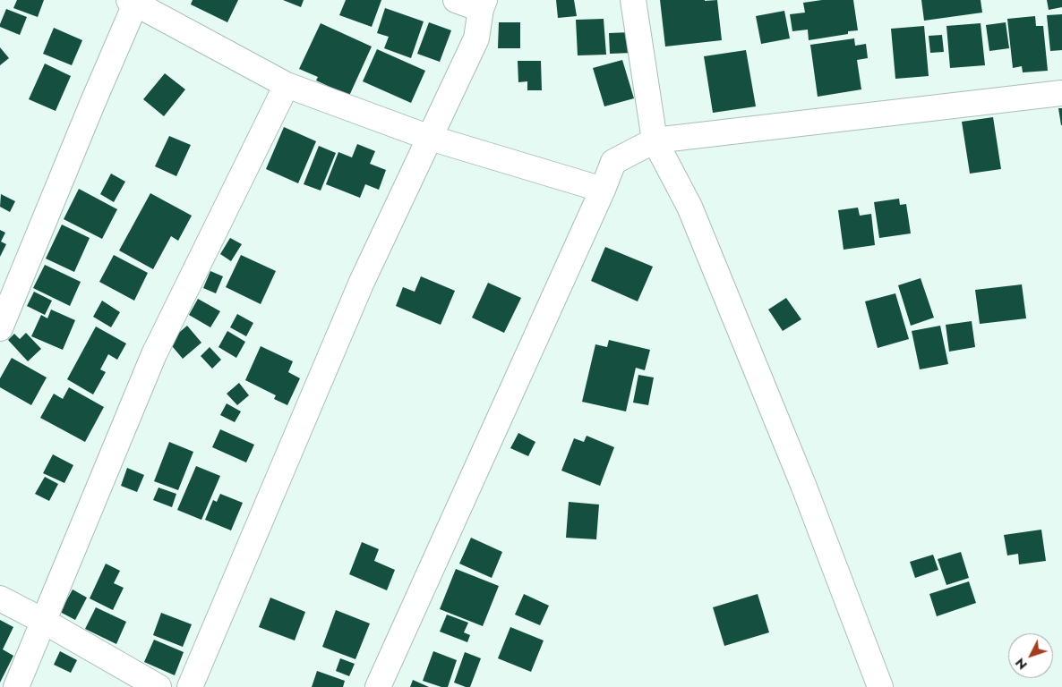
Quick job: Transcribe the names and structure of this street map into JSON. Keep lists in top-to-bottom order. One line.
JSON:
{"north":"bottom left"}
